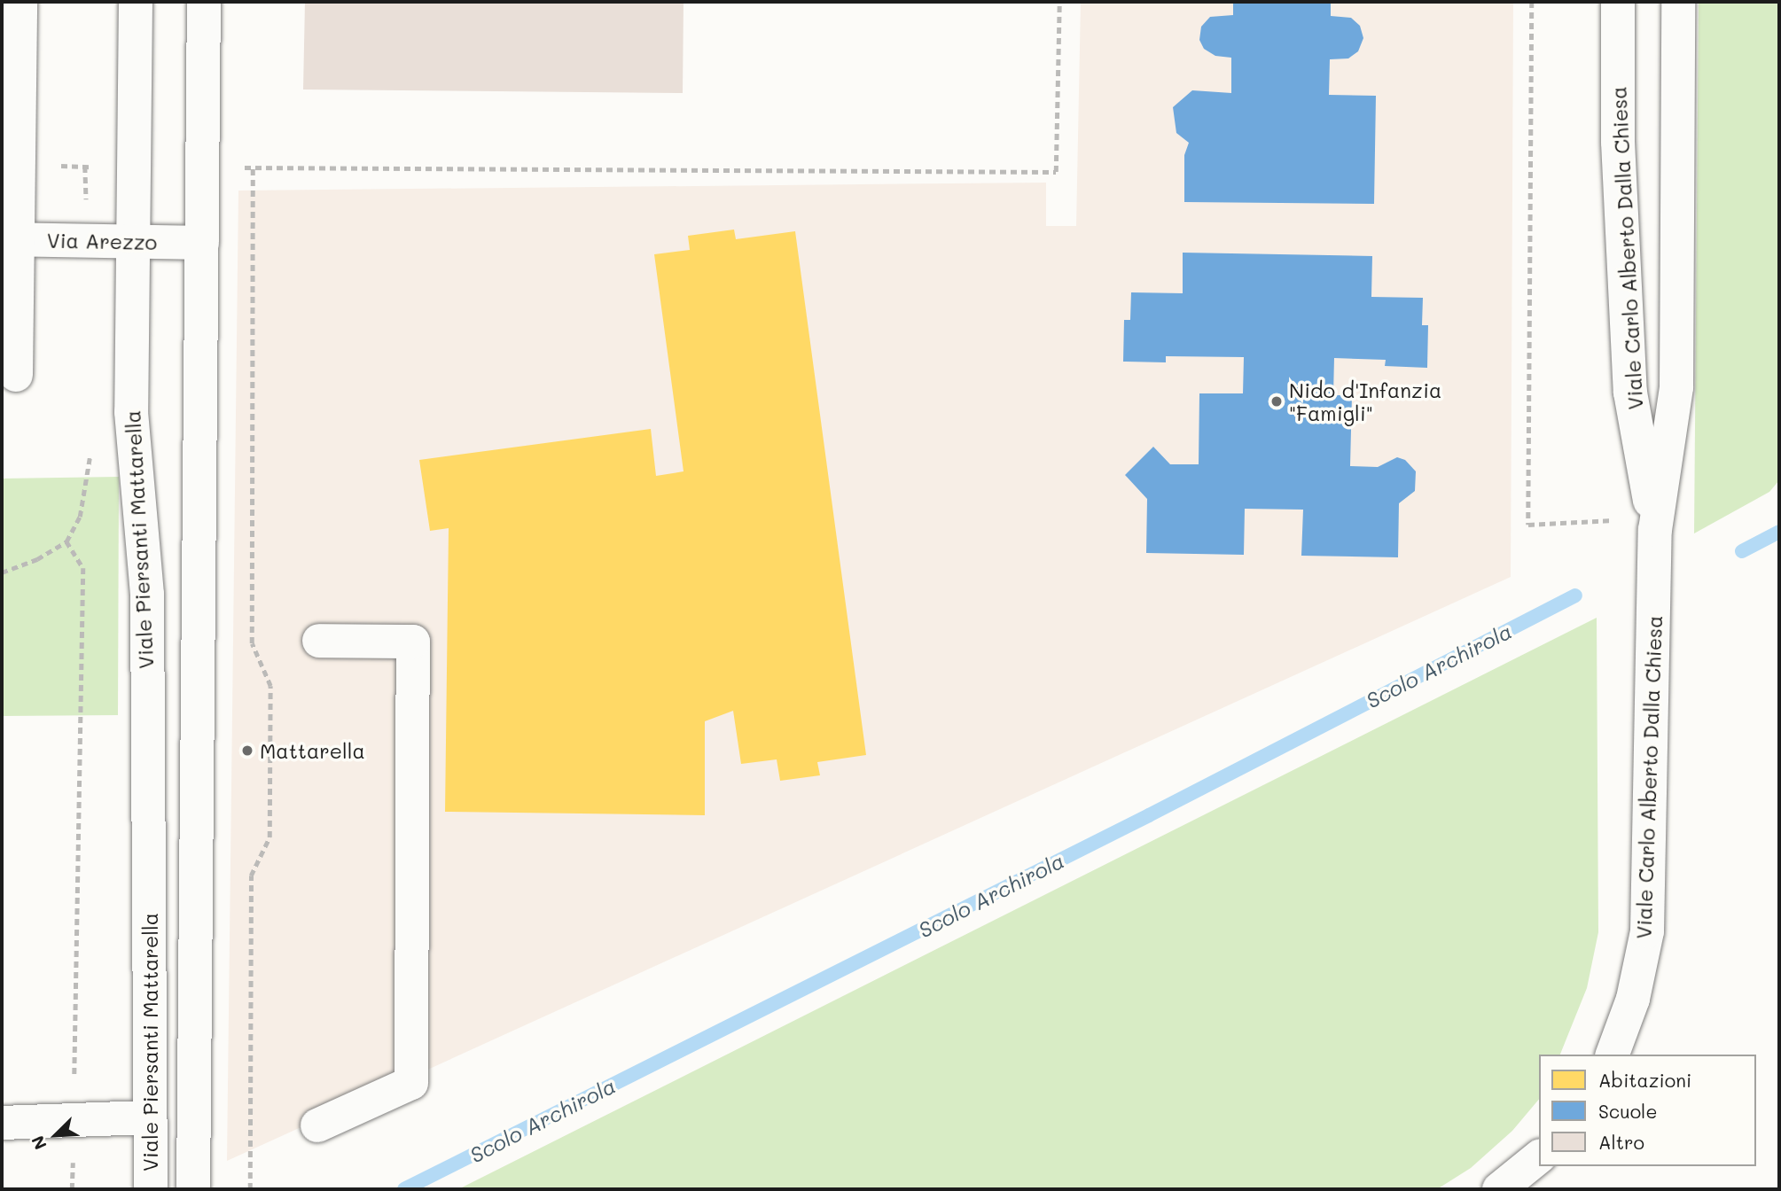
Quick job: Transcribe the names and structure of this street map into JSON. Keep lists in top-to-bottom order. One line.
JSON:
{"streets":{"street":["Via Arezzo","Viale Carlo Alberto Dalla Chiesa","Viale Piersanti Mattarella"]},"crossings":[["Via Arezzo","Viale Piersanti Mattarella"]],"water":["Scolo Archirola"],"places":["Nido d'Infanzia \"Famigli\"","Mattarella"],"legend":["Abitazioni","Scuole","Altro"],"north":"bottom left"}
